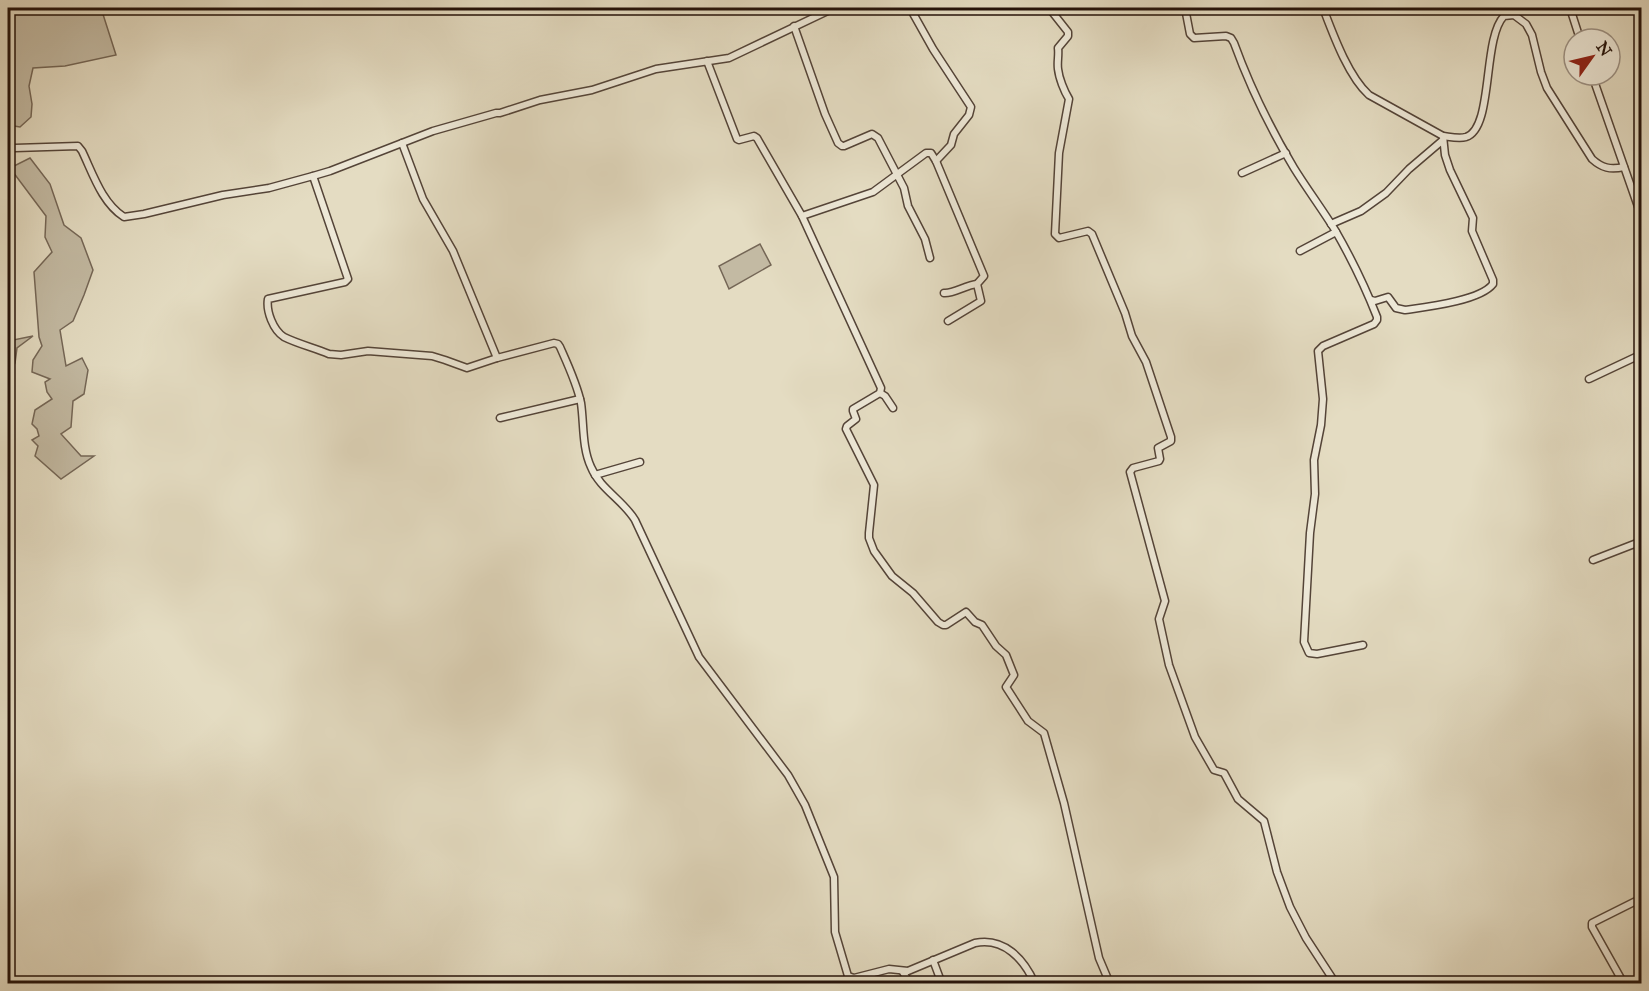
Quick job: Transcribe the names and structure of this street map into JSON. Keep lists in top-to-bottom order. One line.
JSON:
{"north":"top right"}
